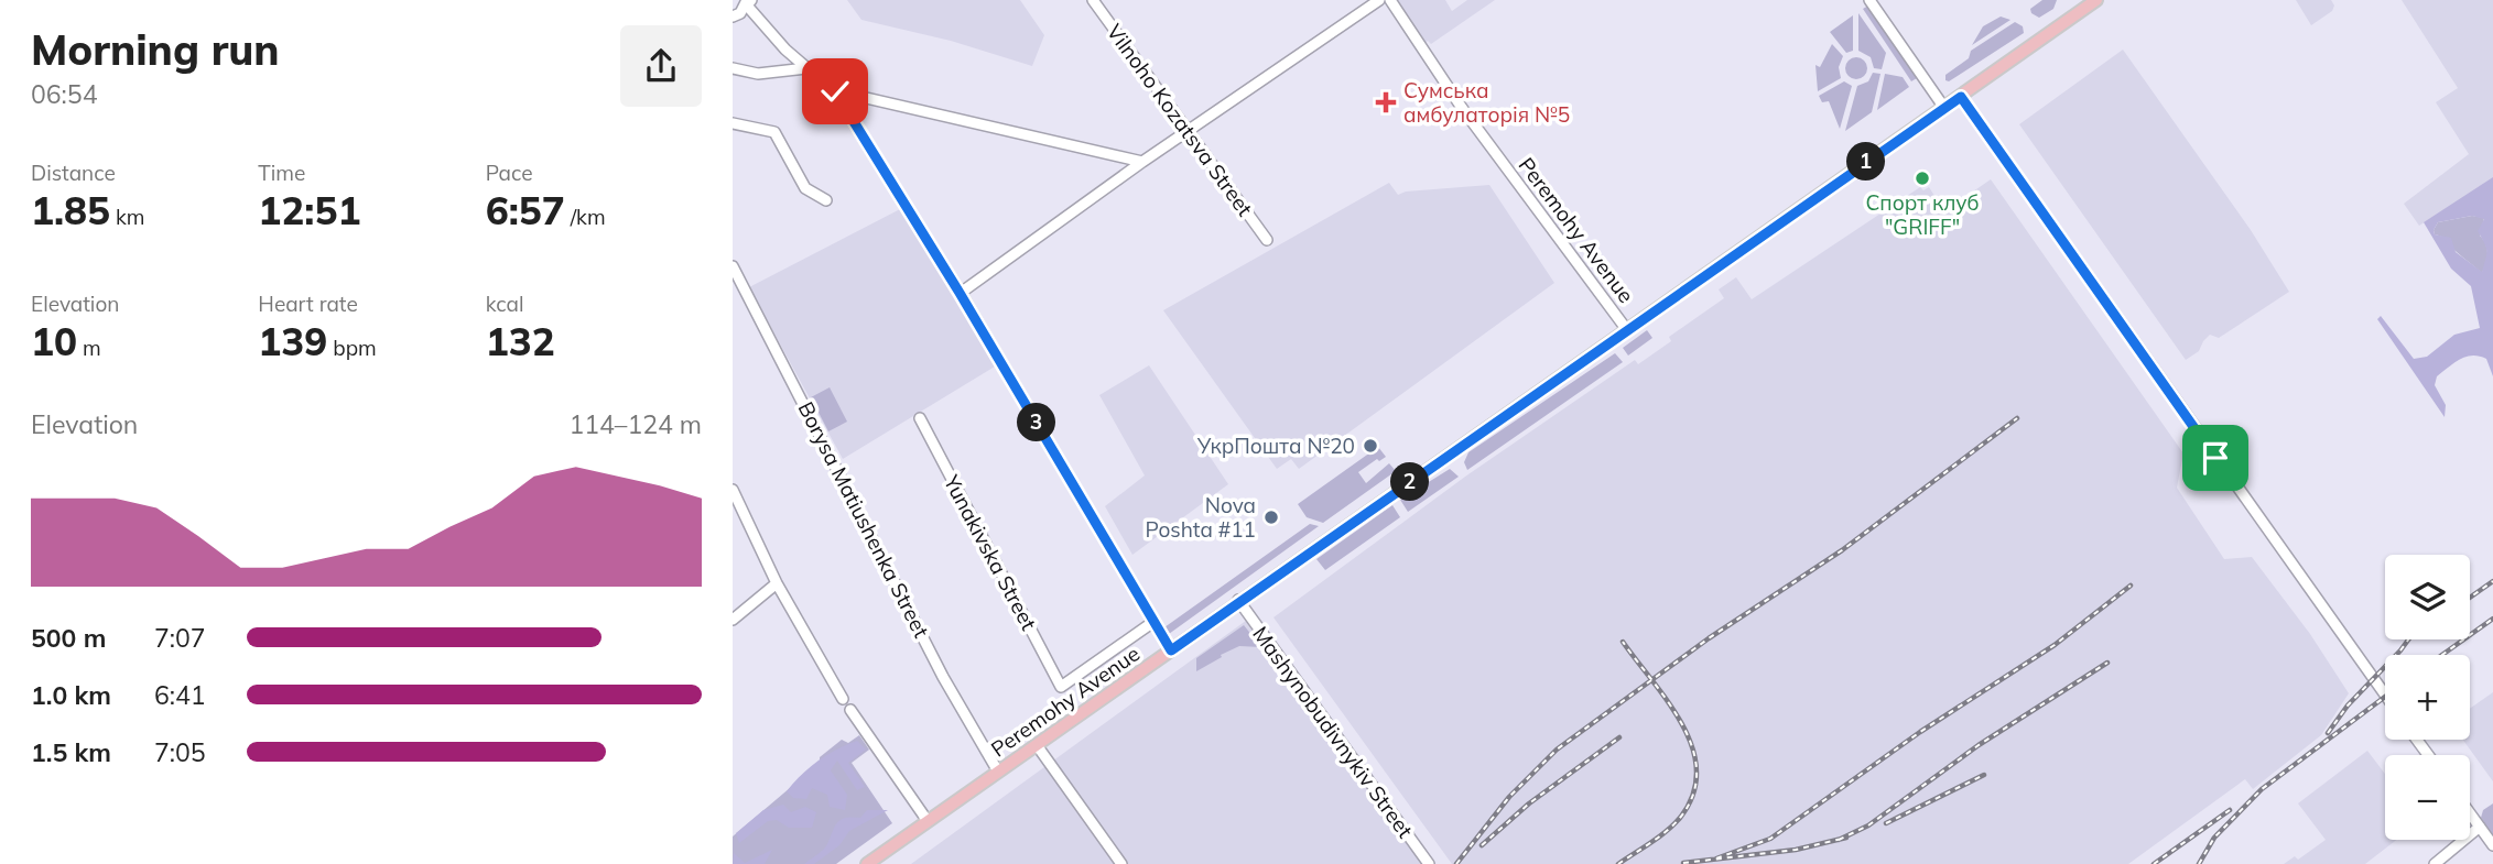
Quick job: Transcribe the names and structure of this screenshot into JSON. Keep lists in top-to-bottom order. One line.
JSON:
{"streets":{"main road":["Peremohy Avenue"],"street":["Vilnoho Kozatsva Street","Borysa Matiushenka Street","Yunakivska Street","Mashynobudivnykiv Street"]},"crossings":[["Peremohy Avenue","Borysa Matiushenka Street"],["Peremohy Avenue","Mashynobudivnykiv Street"]],"places":{"health":["Сумська амбулаторія №5"],"other":["Спорт клуб \"GRIFF\"","УкрПошта №20","Nova Poshta #11"]},"page":{"heading":["Morning run","06:54"],"stats":[["Distance","1.85 km"],["Time","12:51"],["Pace","6:57 /km"],["Elevation","10 m"],["Heart rate","139 bpm"],["kcal","132"]],"pins":["1","3","2"],"chart":["Elevation","114–124 m"],"map_buttons":["+","−"],"list":[{"name":"500 m","note":"7:07"},{"name":"1.0 km","note":"6:41"},{"name":"1.5 km","note":"7:05"}]}}
